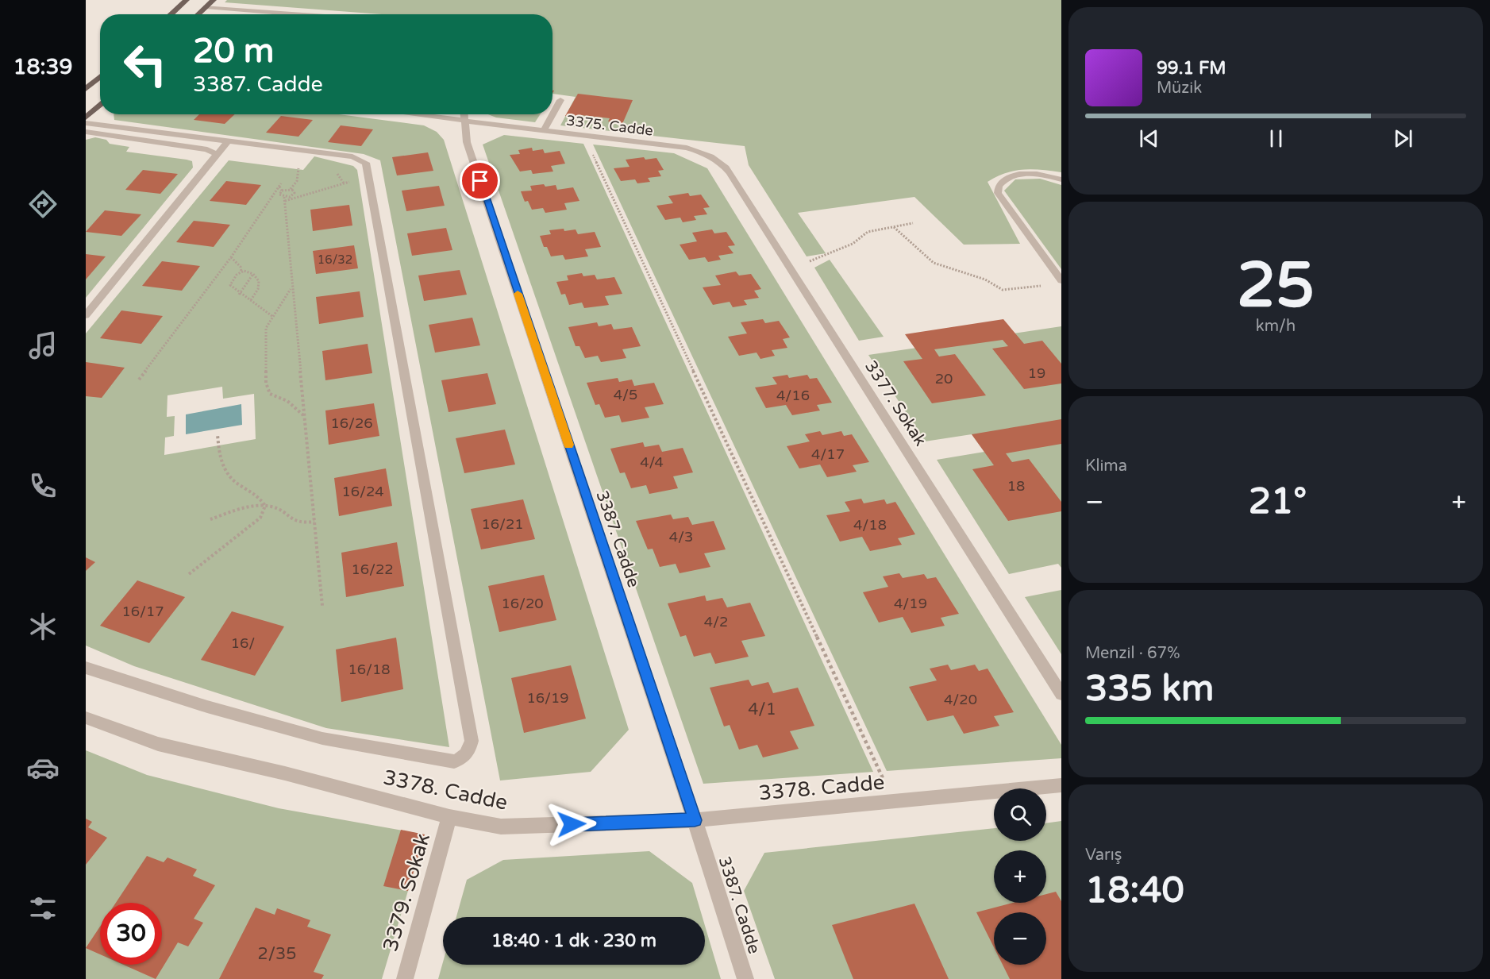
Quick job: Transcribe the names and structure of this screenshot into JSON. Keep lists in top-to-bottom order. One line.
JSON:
{"streets":{"street":["3375. Cadde","3377. Sokak","3387. Cadde","3378. Cadde","3379. Sokak"]},"crossings":[["3375. Cadde","3377. Sokak"],["3375. Cadde","3387. Cadde"],["3387. Cadde","3378. Cadde"],["3378. Cadde","3379. Sokak"]],"house_numbers":["16/32","19","20","4/5","4/16","16/26","4/17","4/4","18","16/24","16/21","4/18","4/3","16/22","16/20","4/19","16/17","4/2","16/","16/18","16/19","4/20","4/1","2/35"],"page":{"tabs":"18:39","turn":["20 m","3387. Cadde"],"song":["99.1 FM","Müzik"],"tile":[["25","km/h"],"Klima",["Menzil · 67%","335 km"],["Varış","18:40"]],"heat":["−","21°","+"],"map_buttons":["+","−"],"limit":"30","trip":"18:40 · 1 dk · 230 m"}}
